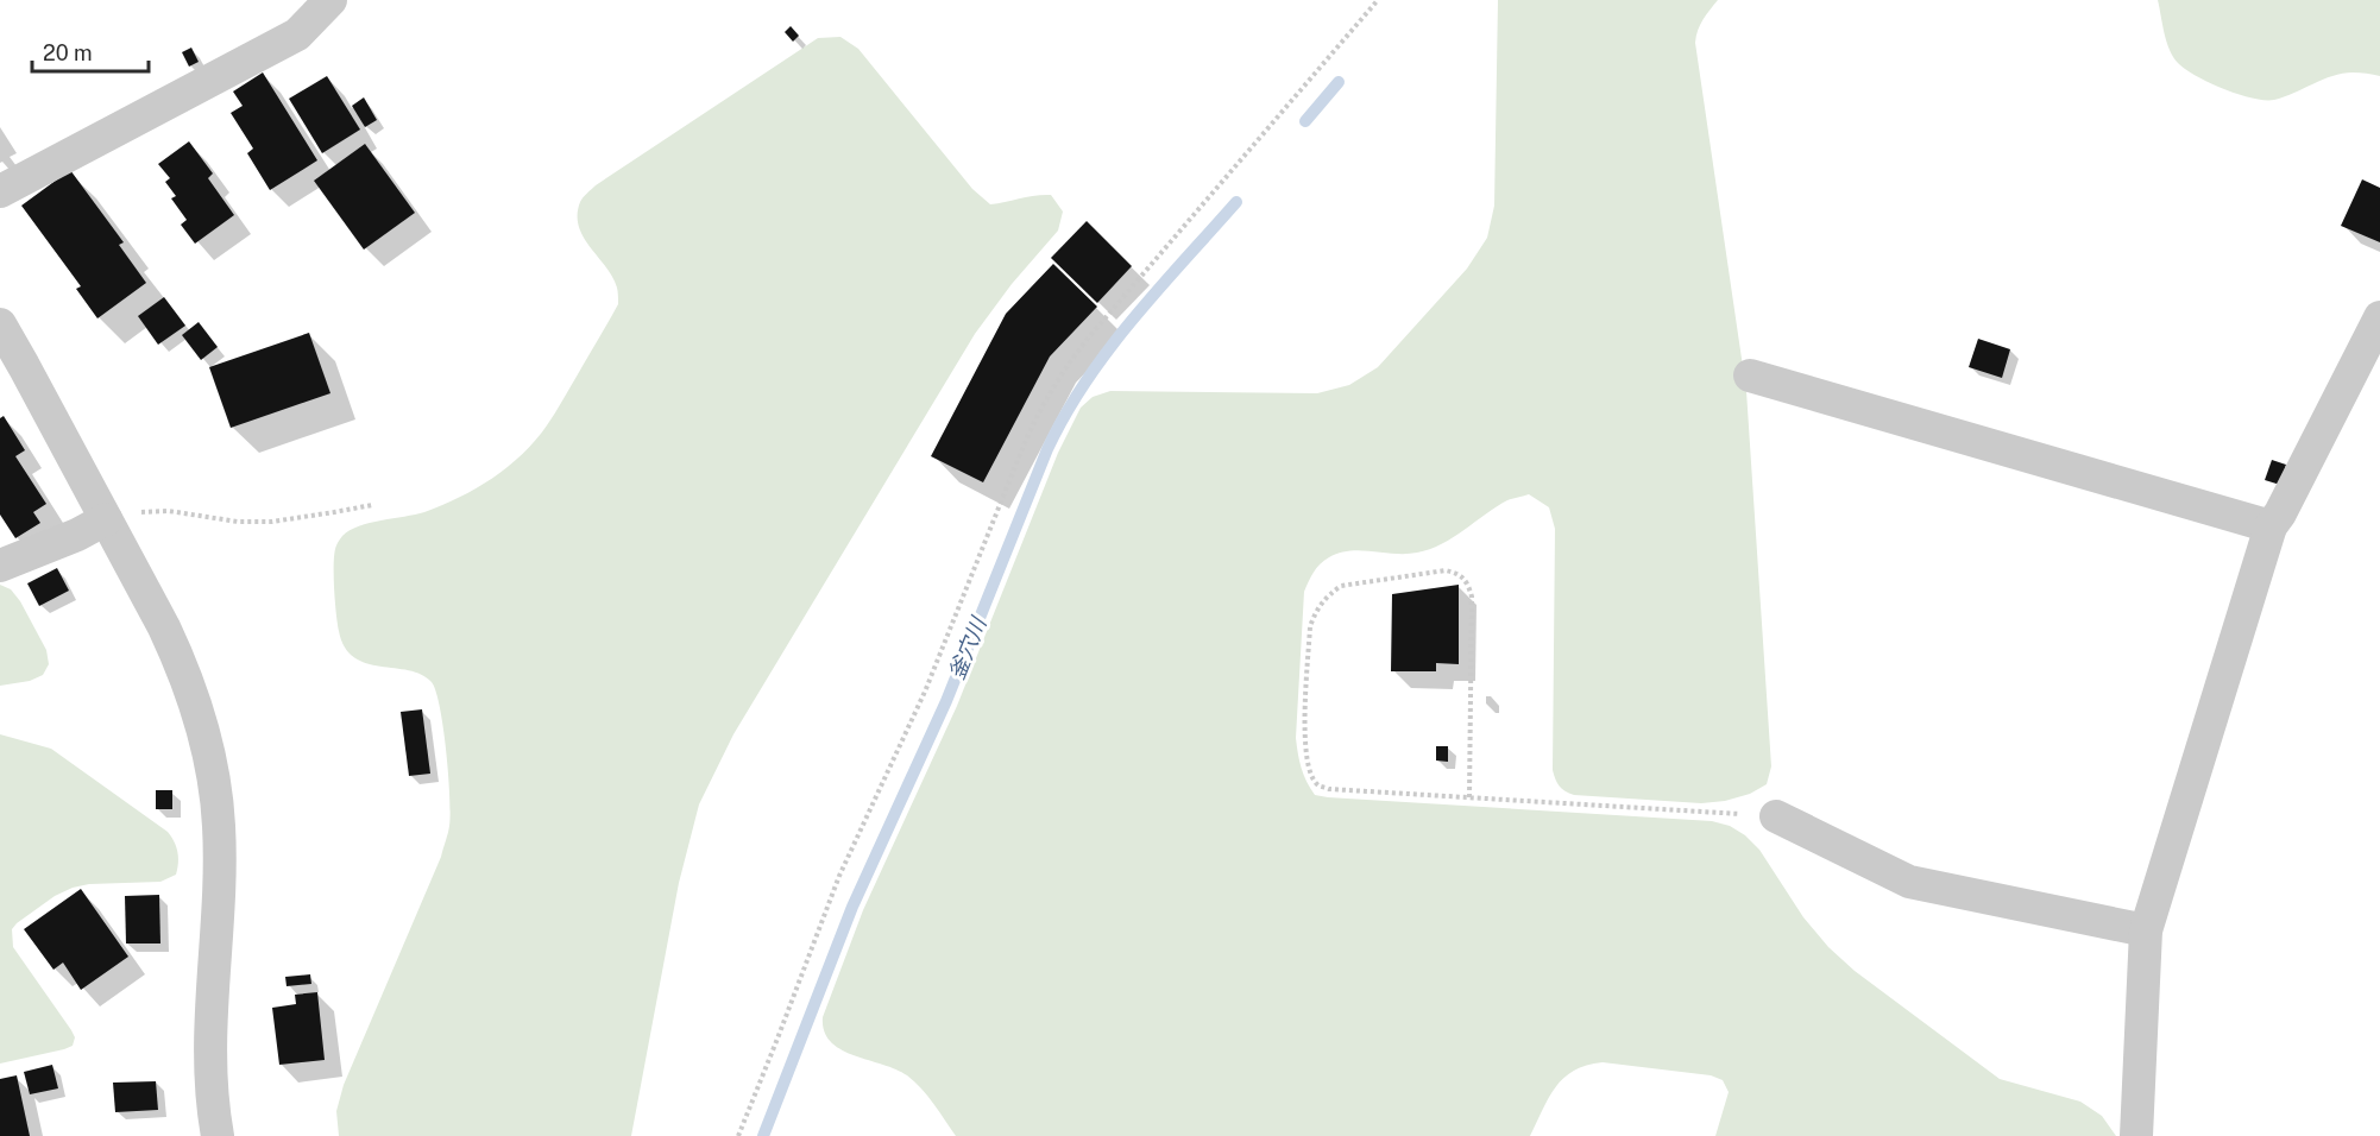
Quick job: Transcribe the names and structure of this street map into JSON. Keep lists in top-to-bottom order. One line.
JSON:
{"water":["釜穴川"],"scale_bar":"20 m"}
